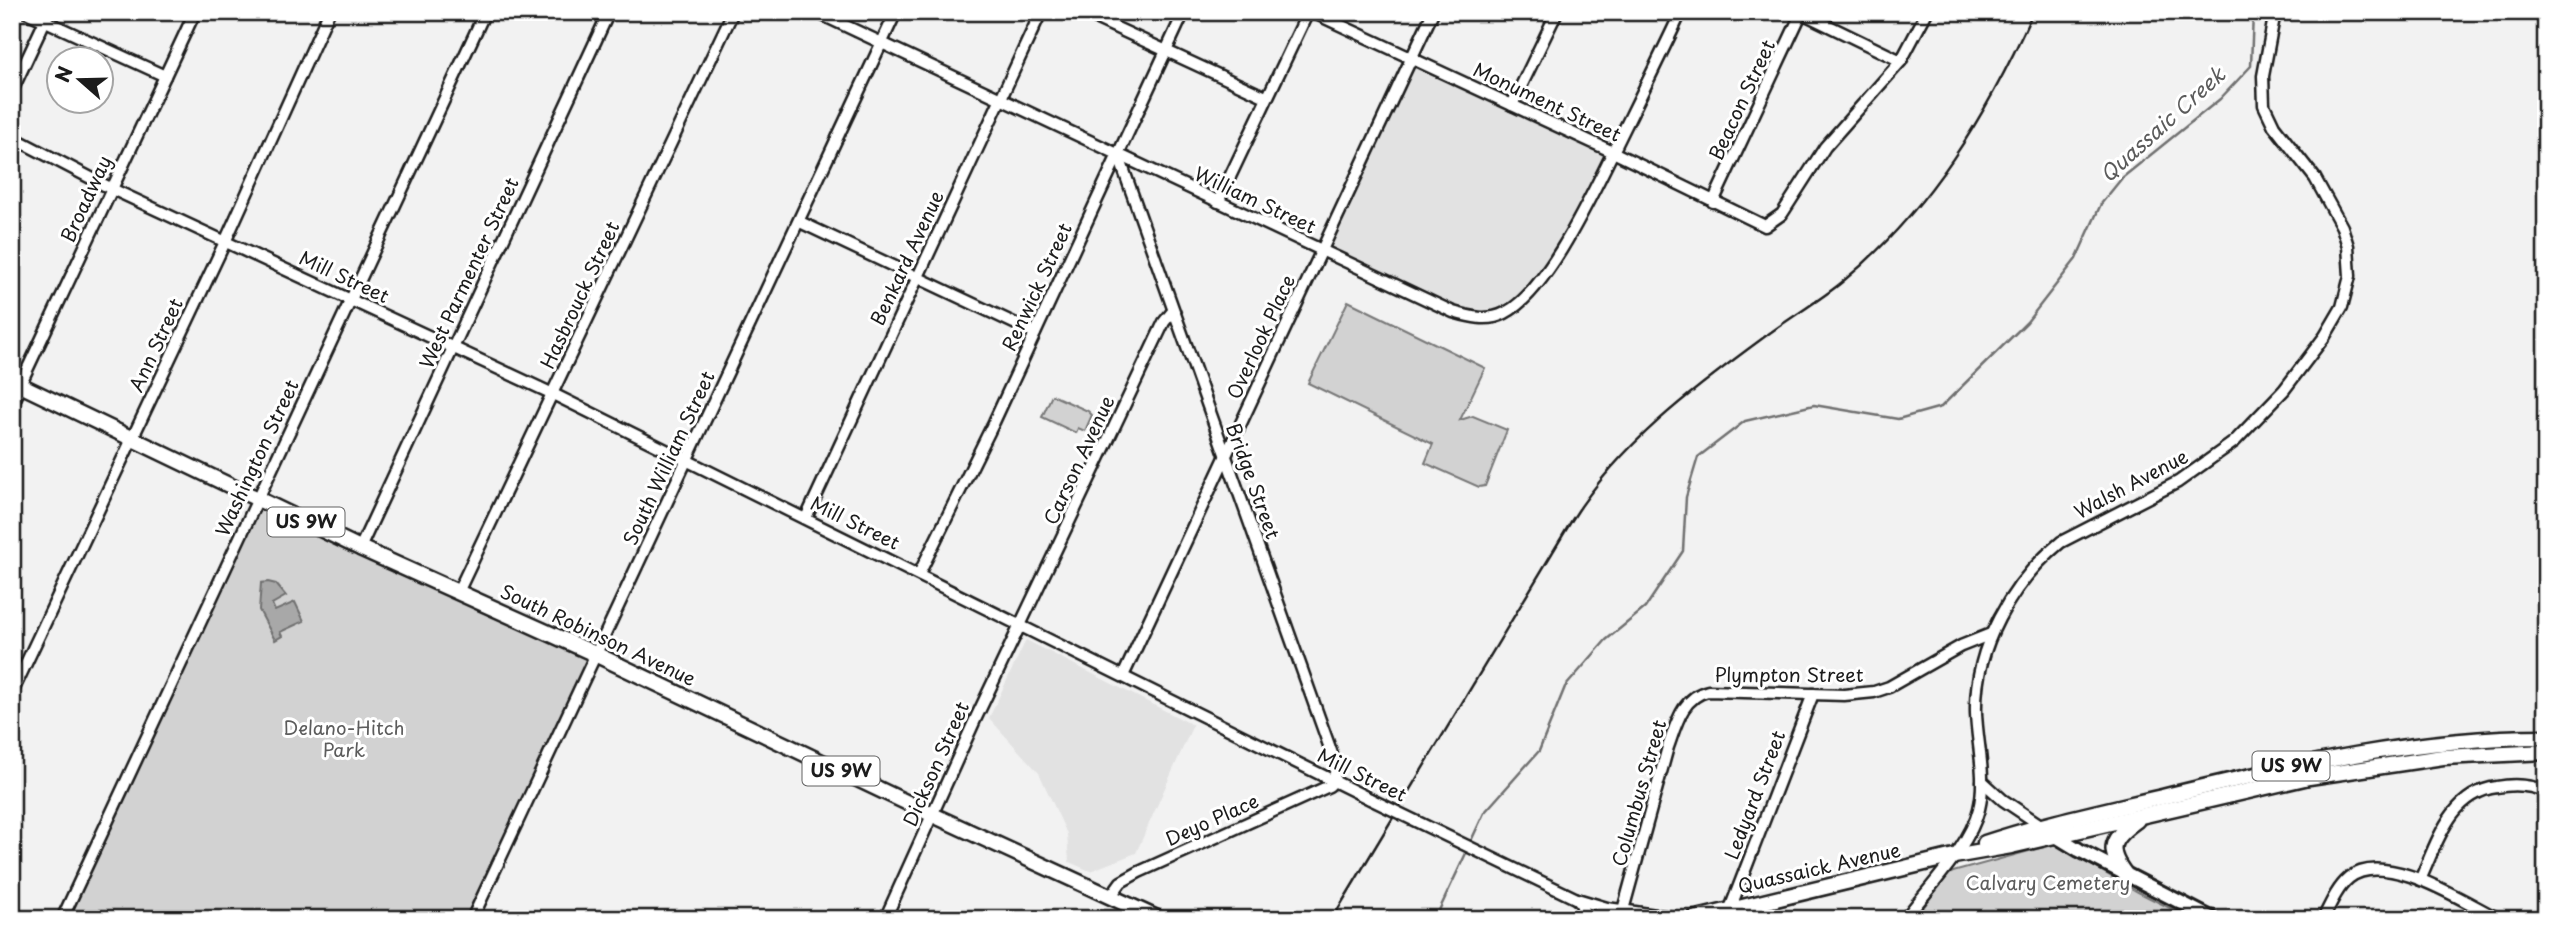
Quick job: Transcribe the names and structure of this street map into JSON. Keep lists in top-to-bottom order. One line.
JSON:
{"streets":{"highway":["US 9W","South Robinson Avenue","Quassaick Avenue"],"main road":["Broadway"],"street":["Beacon Street","Monument Street","William Street","Benkard Avenue","West Parmenter Street","Mill Street","Renwick Street","Hasbrouck Street","Overlook Place","Ann Street","Washington Street","South William Street","Carson Avenue","Bridge Street","Walsh Avenue","Plympton Street","Dickson Street","Columbus Street","Ledyard Street","Deyo Place"]},"crossings":[["Beacon Street","Monument Street"],["Monument Street","William Street"],["Monument Street","Overlook Place"],["Broadway","Mill Street"],["Broadway","South Robinson Avenue"],["William Street","Benkard Avenue"],["William Street","Renwick Street"],["William Street","Overlook Place"],["William Street","South William Street"],["William Street","Bridge Street"],["Benkard Avenue","Mill Street"],["West Parmenter Street","Mill Street"],["West Parmenter Street","South Robinson Avenue"],["Mill Street","Renwick Street"],["Mill Street","Hasbrouck Street"],["Mill Street","Overlook Place"],["Mill Street","Ann Street"],["Mill Street","Washington Street"],["Mill Street","South William Street"],["Mill Street","Carson Avenue"],["Mill Street","Bridge Street"],["Mill Street","Dickson Street"],["Mill Street","Deyo Place"],["Renwick Street","Bridge Street"],["Hasbrouck Street","South Robinson Avenue"],["Overlook Place","Bridge Street"],["Ann Street","South Robinson Avenue"],["Washington Street","South Robinson Avenue"],["South William Street","South Robinson Avenue"],["Carson Avenue","Bridge Street"],["Carson Avenue","Dickson Street"],["Bridge Street","Deyo Place"],["Walsh Avenue","Plympton Street"],["Walsh Avenue","Quassaick Avenue"],["US 9W","Quassaick Avenue"],["South Robinson Avenue","Dickson Street"],["South Robinson Avenue","Deyo Place"],["Plympton Street","Columbus Street"],["Plympton Street","Ledyard Street"],["Ledyard Street","Quassaick Avenue"]],"water":["Quassaic Creek"],"parks":["Delano-Hitch Park","Calvary Cemetery"],"north":"left"}
